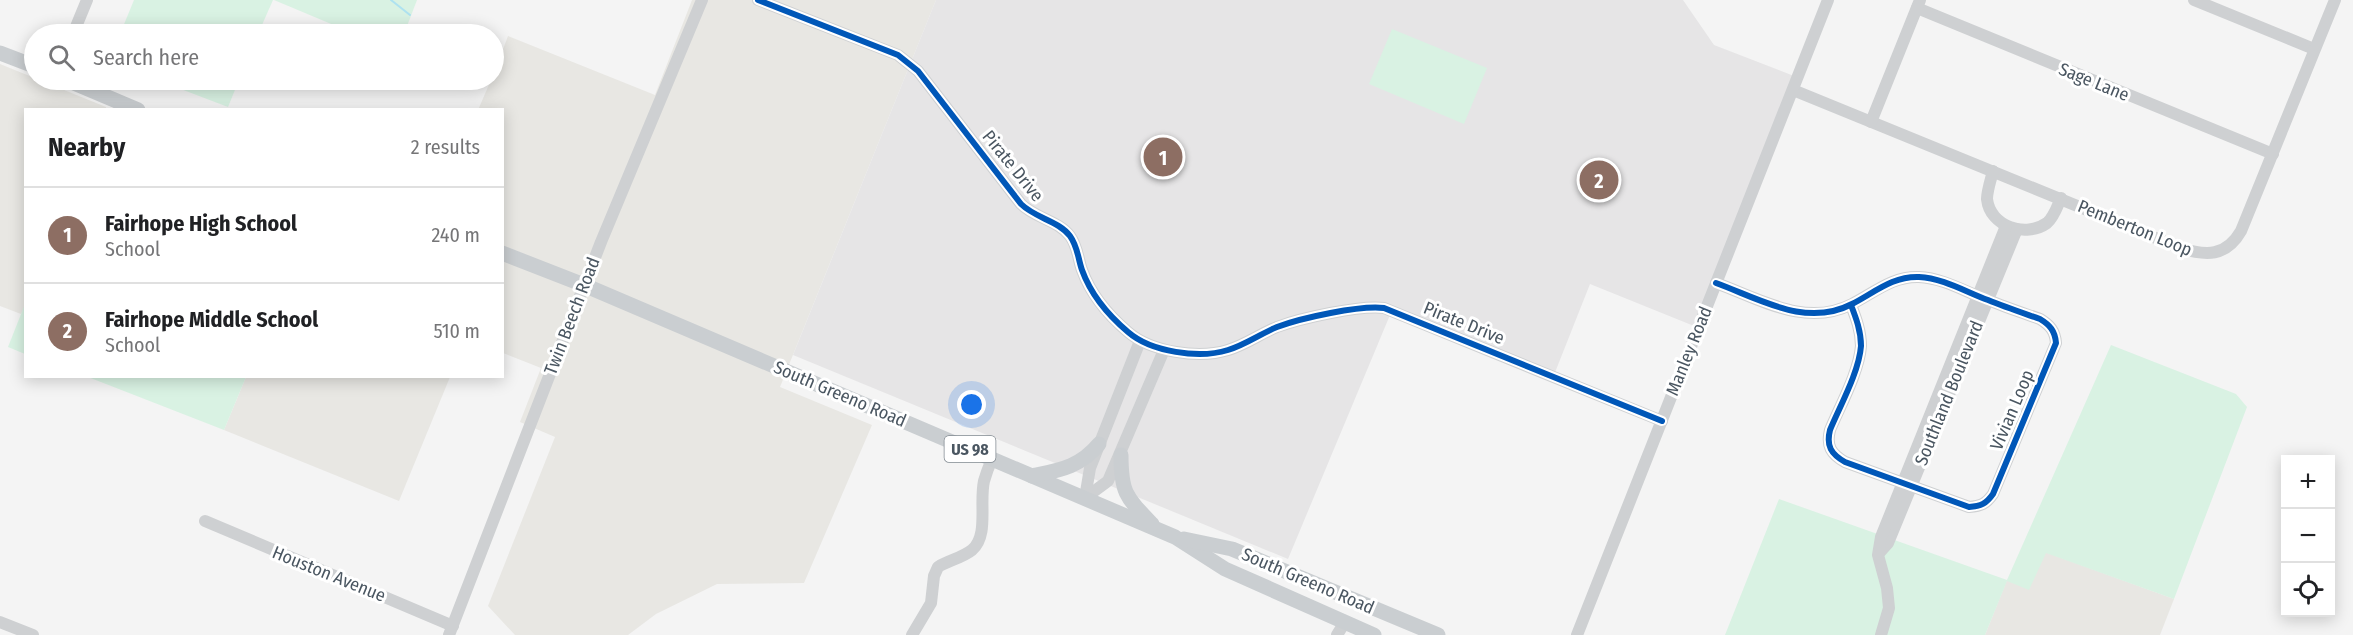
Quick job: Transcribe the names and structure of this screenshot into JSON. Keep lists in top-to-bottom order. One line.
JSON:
{"streets":{"main road":["South Greeno Road","US 98"],"street":["Sage Lane","Pirate Drive","Pemberton Loop","Twin Beech Road","Manley Road","Southland Boulevard","Vivian Loop","Houston Avenue"]},"crossings":[["Sage Lane","Pemberton Loop"],["Pirate Drive","Manley Road"],["Pemberton Loop","Manley Road"],["Twin Beech Road","South Greeno Road"],["Twin Beech Road","Houston Avenue"],["Southland Boulevard","Vivian Loop"]],"page":{"search":"Search here","heading":["Nearby","2 results"],"pins":["1","2"],"list":[{"mark":"1","name":"Fairhope High School","note":"School","value":"240 m"},{"mark":"2","name":"Fairhope Middle School","note":"School","value":"510 m"}],"map_buttons":["+","−"]}}
